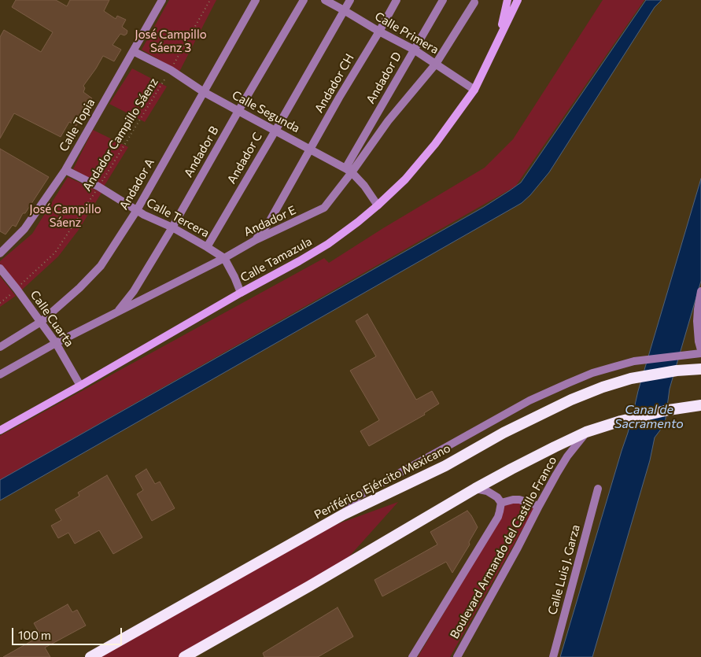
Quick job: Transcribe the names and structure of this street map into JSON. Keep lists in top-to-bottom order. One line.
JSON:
{"streets":{"highway":["Periférico Ejército Mexicano"],"main road":["Calle Tamazula"],"street":["Calle Primera","Andador D","Andador CH","Calle Segunda","Calle Topia","Andador B","Andador C","Andador A","Calle Tercera","Andador E","Calle Cuarta","Boulevard Armando del Castillo Franco","Calle Luis J. Garza"],"path":["Andador Campillo Sáenz"]},"crossings":[["Calle Primera","Andador D"],["Calle Primera","Andador CH"],["Calle Primera","Andador C"],["Calle Primera","Andador E"],["Calle Primera","Calle Tamazula"],["Andador D","Calle Segunda"],["Andador D","Andador E"],["Andador CH","Calle Segunda"],["Andador CH","Andador E"],["Calle Segunda","Calle Topia"],["Calle Segunda","Andador Campillo Sáenz"],["Calle Segunda","Andador B"],["Calle Segunda","Andador C"],["Calle Segunda","Andador A"],["Calle Segunda","Andador E"],["Calle Segunda","Calle Tamazula"],["Calle Topia","Calle Tercera"],["Andador Campillo Sáenz","Calle Tercera"],["Andador Campillo Sáenz","Calle Cuarta"],["Andador B","Calle Tercera"],["Andador B","Andador E"],["Andador C","Calle Tercera"],["Andador A","Calle Tercera"],["Andador A","Calle Cuarta"],["Calle Tercera","Andador E"],["Calle Tercera","Calle Tamazula"],["Andador E","Calle Cuarta"],["Calle Tamazula","Calle Cuarta"]],"water":["Canal de Sacramento"],"parks":["José Campillo Sáenz 3","José Campillo Sáenz"],"scale_bar":"100 m"}
